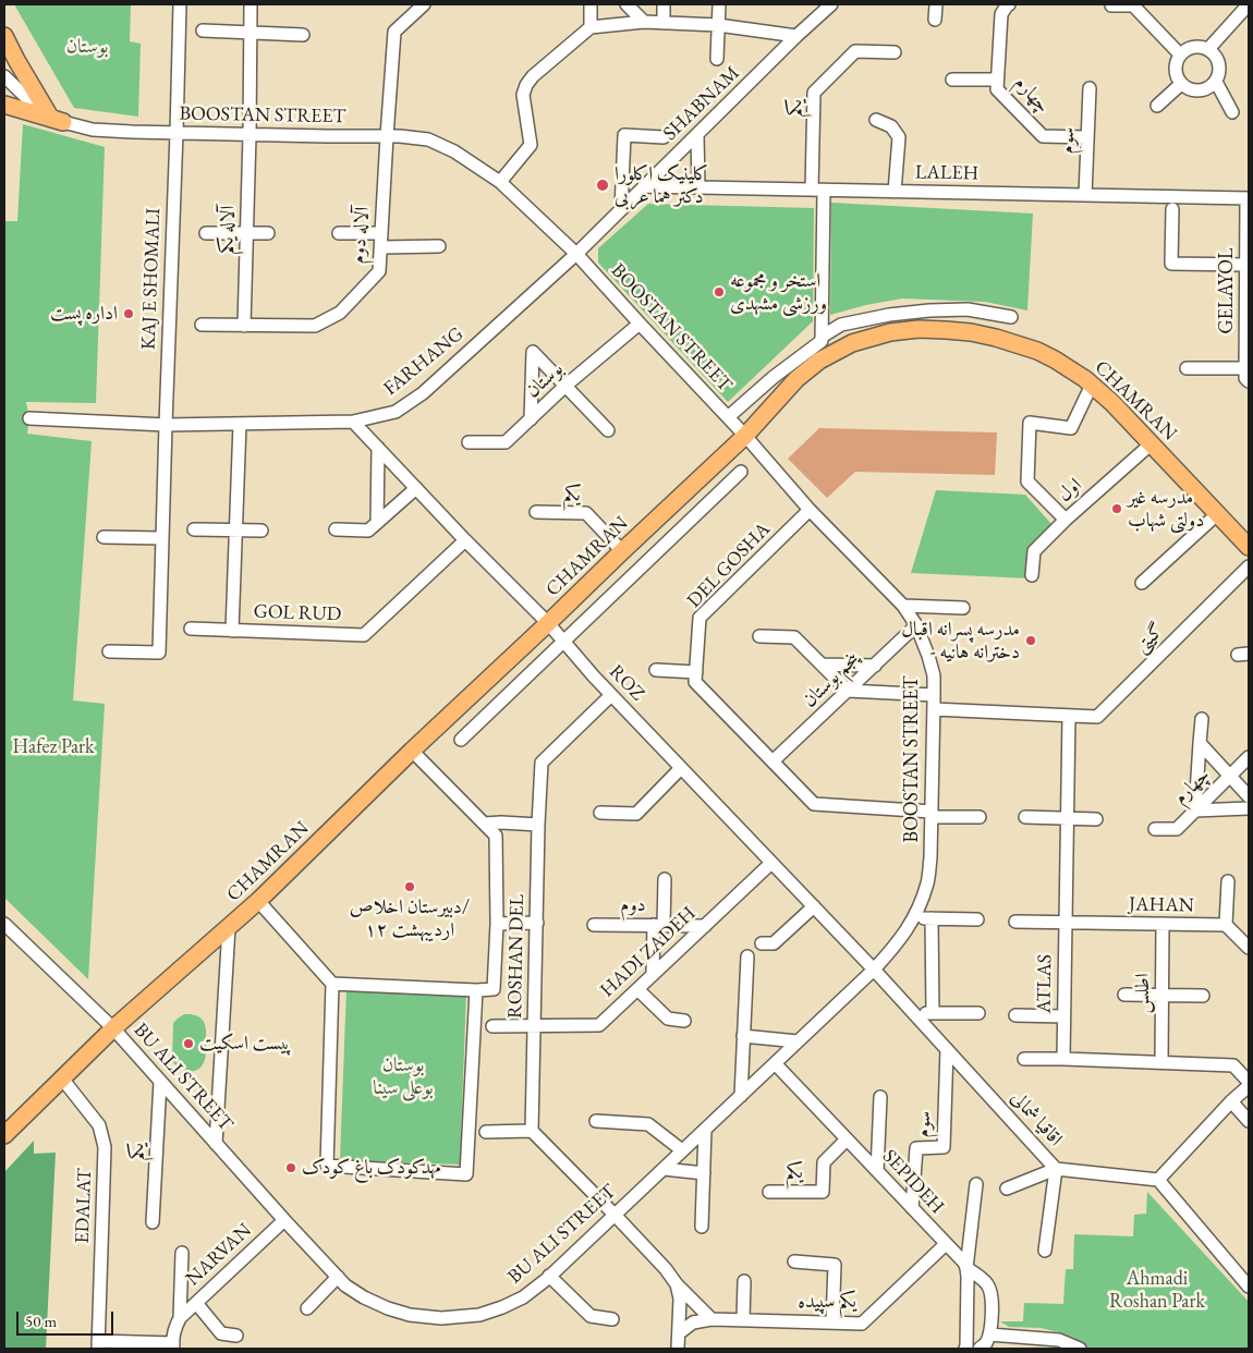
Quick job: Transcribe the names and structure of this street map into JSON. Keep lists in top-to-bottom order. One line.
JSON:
{"streets":{"main road":["CHAMRAN"],"street":["چهارم","SHABNAM","یکم","BOOSTAN STREET","سوم","LALEH","آلاله یکم","آلاله دوم","KAJ E SHOMALI","GELAYOL","FARHANG","بوستان","اول","DEL GOSHA","GOL RUD","گیتی","پنجم بوستان","ROZ","دوم","JAHAN","HADI ZADEH","ROSHAN DEL","ATLAS","اطلس","BU ALI STREET","اقاقیا شمالی","SEPIDEH","EDALAT","NARVAN","یکم سپیده"]},"crossings":[["چهارم","سوم"],["SHABNAM","BOOSTAN STREET"],["SHABNAM","LALEH"],["SHABNAM","FARHANG"],["یکم","LALEH"],["یکم","CHAMRAN"],["یکم","BU ALI STREET"],["یکم","SEPIDEH"],["BOOSTAN STREET","آلاله یکم"],["BOOSTAN STREET","آلاله دوم"],["BOOSTAN STREET","KAJ E SHOMALI"],["BOOSTAN STREET","FARHANG"],["BOOSTAN STREET","بوستان"],["BOOSTAN STREET","CHAMRAN"],["BOOSTAN STREET","DEL GOSHA"],["BOOSTAN STREET","پنجم بوستان"],["BOOSTAN STREET","ROZ"],["BOOSTAN STREET","BU ALI STREET"],["BOOSTAN STREET","اقاقیا شمالی"],["سوم","LALEH"],["سوم","اقاقیا شمالی"],["سوم","SEPIDEH"],["LALEH","GELAYOL"],["آلاله یکم","آلاله دوم"],["KAJ E SHOMALI","FARHANG"],["FARHANG","GOL RUD"],["FARHANG","ROZ"],["CHAMRAN","اول"],["CHAMRAN","ROZ"],["CHAMRAN","BU ALI STREET"],["CHAMRAN","EDALAT"],["DEL GOSHA","پنجم بوستان"],["GOL RUD","ROZ"],["گیتی","ATLAS"],["ROZ","HADI ZADEH"],["ROZ","ROSHAN DEL"],["ROZ","BU ALI STREET"],["ROZ","اقاقیا شمالی"],["دوم","HADI ZADEH"],["JAHAN","ATLAS"],["JAHAN","اطلس"],["HADI ZADEH","ROSHAN DEL"],["BU ALI STREET","اقاقیا شمالی"],["BU ALI STREET","SEPIDEH"],["BU ALI STREET","NARVAN"],["SEPIDEH","یکم سپیده"]],"parks":["بوستان","Hafez Park","بوستان بوعلی سینا","Ahmadi Roshan Park"],"places":["کلینیک اکلورا دکتر هما عربی","استخر و مجموعه ورزشی مشهدی","اداره پست","مدرسه غیر دولتی شهاب","مدرسه پسرانه اقبال - دخترانه هانیه","دبیرستان اخلاص/ ۱۲ اردیبهشت","پیست اسکیت","مهدکودک باغ کودک"],"scale_bar":"50 m"}
